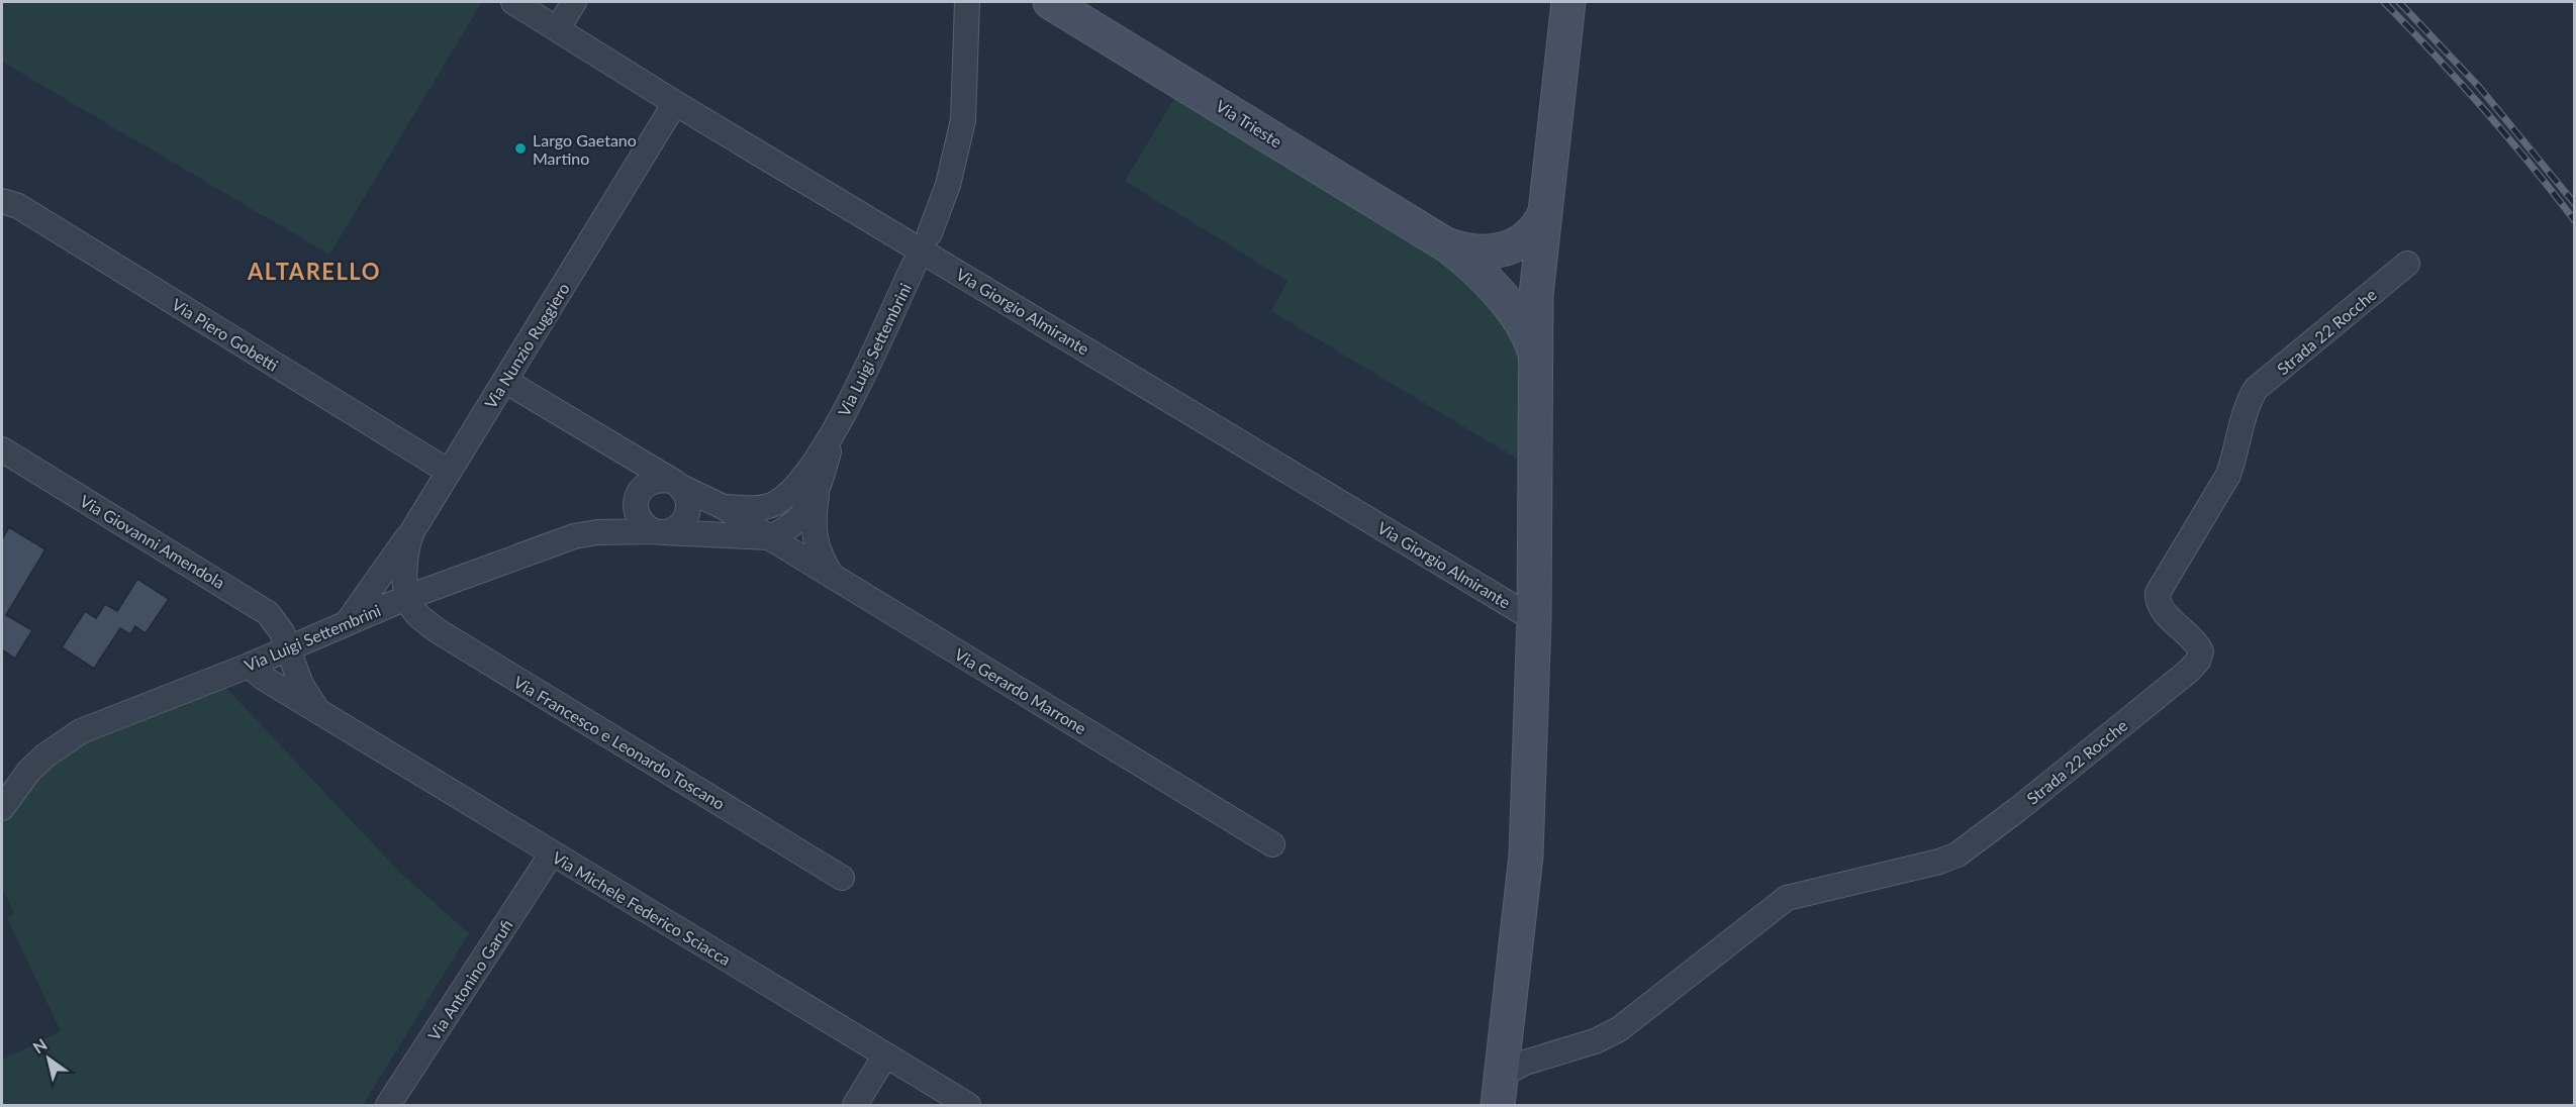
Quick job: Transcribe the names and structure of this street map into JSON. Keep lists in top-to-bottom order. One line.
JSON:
{"streets":{"street":["Via Trieste","Via Giorgio Almirante","Strada 22 Rocche","Via Piero Gobetti","Via Nunzio Ruggiero","Via Luigi Settembrini","Via Giovanni Amendola","Via Gerardo Marrone","Via Francesco e Leonardo Toscano","Via Michele Federico Sciacca","Via Antonino Garufi"]},"crossings":[["Via Giorgio Almirante","Via Nunzio Ruggiero"],["Via Piero Gobetti","Via Nunzio Ruggiero"],["Via Nunzio Ruggiero","Via Luigi Settembrini"],["Via Nunzio Ruggiero","Via Francesco e Leonardo Toscano"],["Via Luigi Settembrini","Via Giovanni Amendola"],["Via Luigi Settembrini","Via Gerardo Marrone"],["Via Luigi Settembrini","Via Francesco e Leonardo Toscano"],["Via Luigi Settembrini","Via Michele Federico Sciacca"],["Via Giovanni Amendola","Via Michele Federico Sciacca"],["Via Michele Federico Sciacca","Via Antonino Garufi"]],"districts":["ALTARELLO"],"places":["Largo Gaetano Martino"],"north":"top left"}
